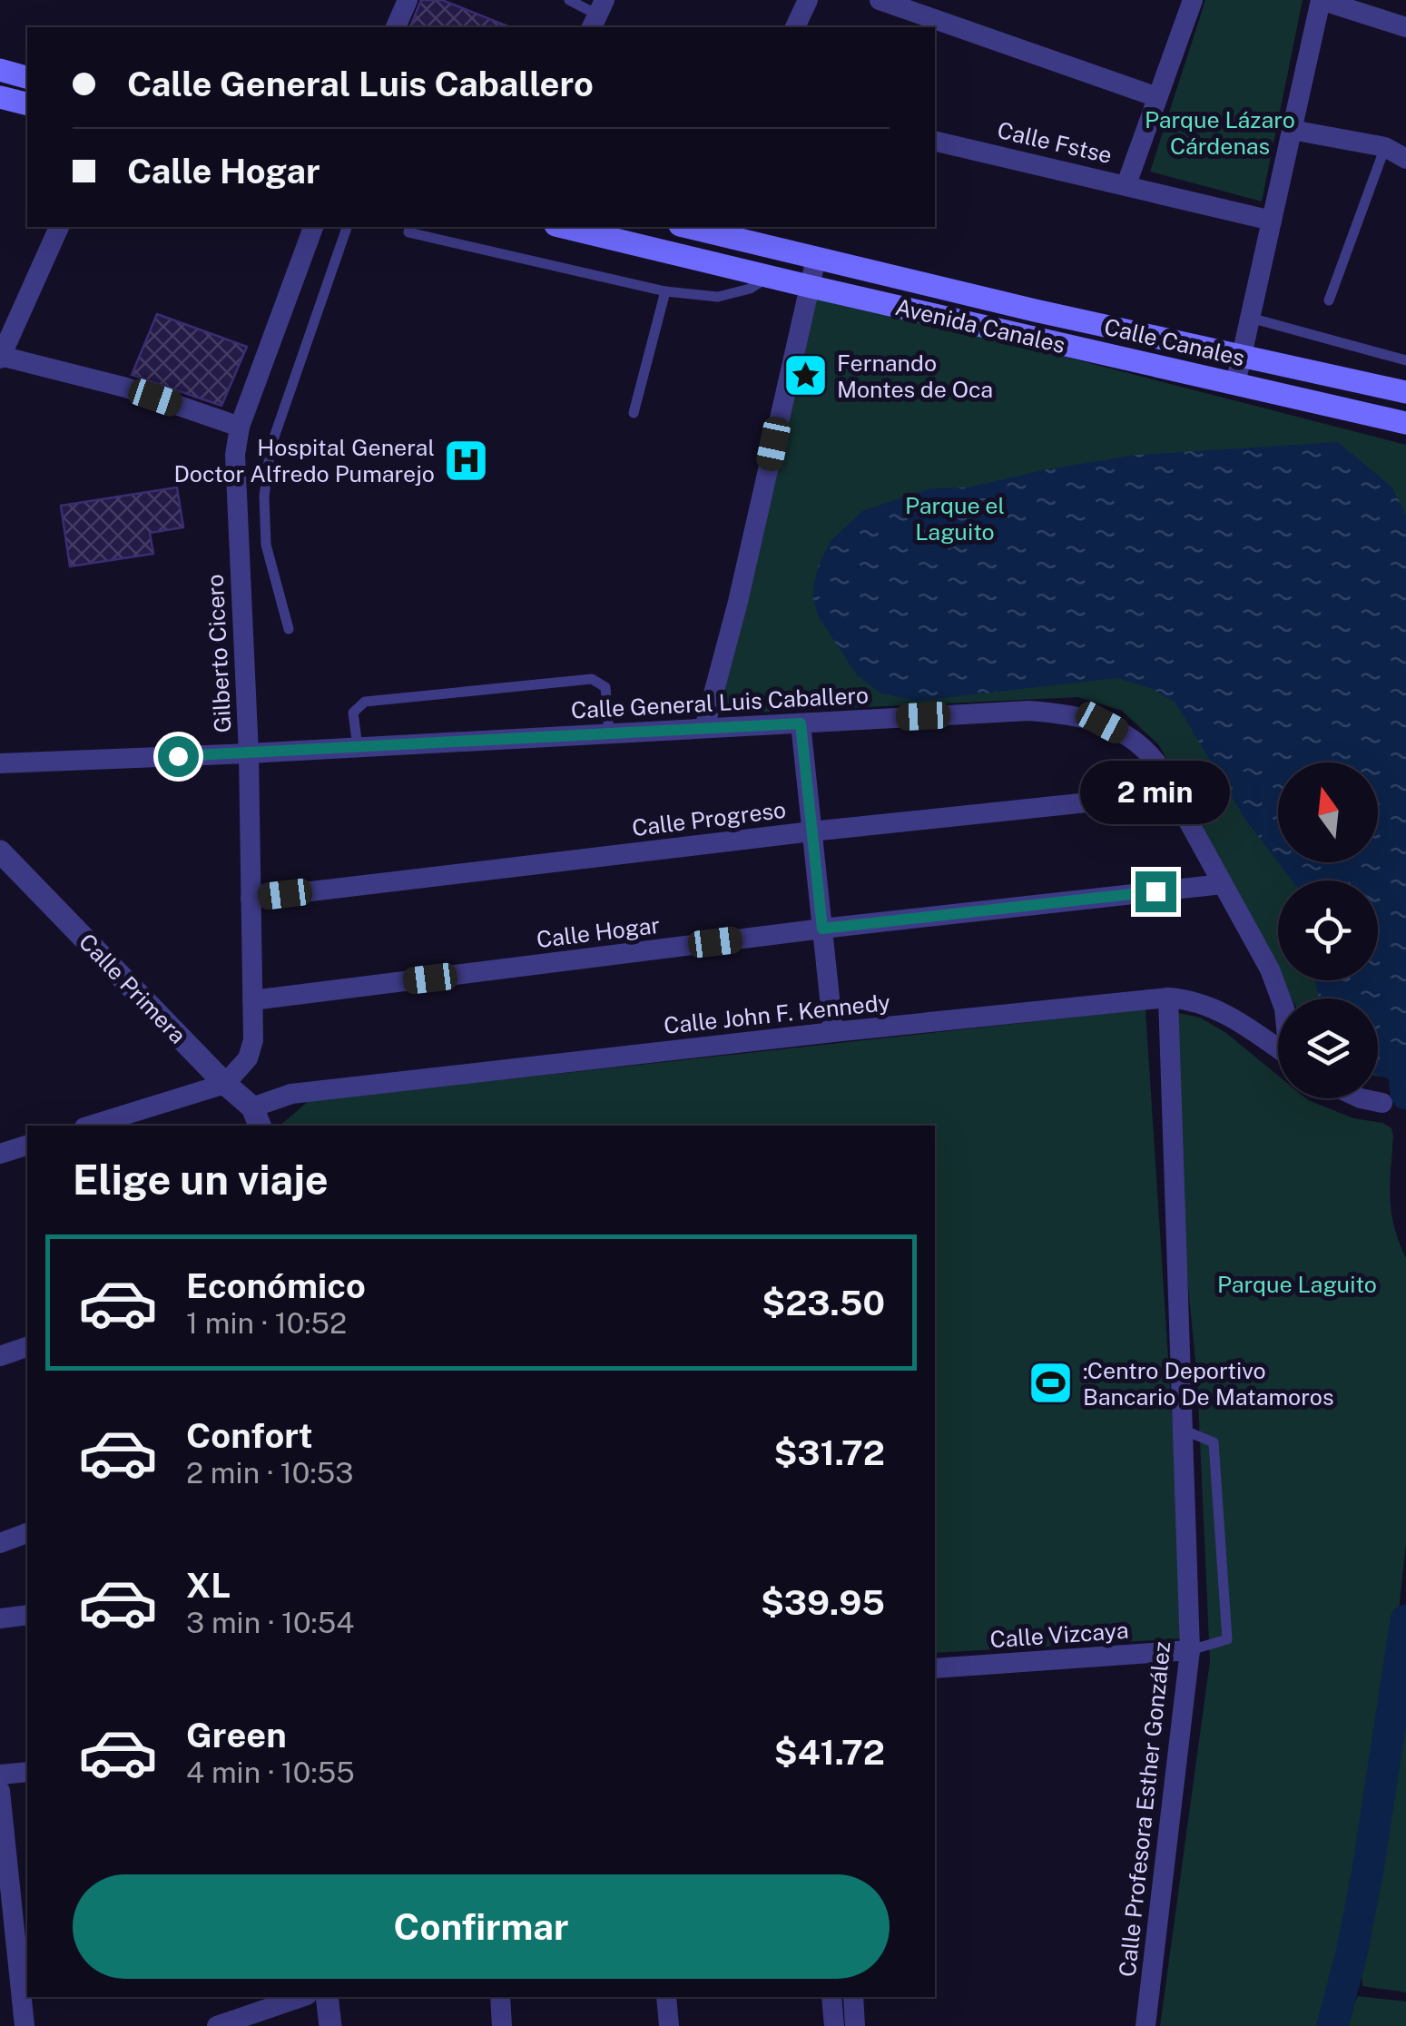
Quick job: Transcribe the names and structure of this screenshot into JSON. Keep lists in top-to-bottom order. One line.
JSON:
{"streets":{"main road":["Avenida Canales","Calle Canales"],"street":["Calle Fstse","Gilberto Cicero","Calle General Luis Caballero","Calle Progreso","Calle Hogar","Calle Primera","Calle John F. Kennedy","Calle Vizcaya","Calle Profesora Esther González"]},"crossings":[["Gilberto Cicero","Calle General Luis Caballero"],["Gilberto Cicero","Calle Progreso"],["Gilberto Cicero","Calle Hogar"],["Gilberto Cicero","Calle Primera"],["Calle General Luis Caballero","Calle Progreso"],["Calle General Luis Caballero","Calle Hogar"],["Calle Primera","Calle John F. Kennedy"],["Calle John F. Kennedy","Calle Profesora Esther González"],["Calle Vizcaya","Calle Profesora Esther González"]],"parks":["Parque Lázaro Cárdenas","Parque el Laguito","Parque Laguito"],"places":{"place":["Fernando Montes de Oca"],"hospital":["Hospital General Doctor Alfredo Pumarejo"],"sports":[":Centro Deportivo Bancario De Matamoros"]},"north":"top","page":{"banner":["Calle General Luis Caballero","Calle Hogar"],"bubble":"2 min","heading":"Elige un viaje","list":[{"name":"Económico","note":"1 min · 10:52","value":"$23.50"},{"name":"Confort","note":"2 min · 10:53","value":"$31.72"},{"name":"XL","note":"3 min · 10:54","value":"$39.95"},{"name":"Green","note":"4 min · 10:55","value":"$41.72"}],"buttons":"Confirmar"}}
